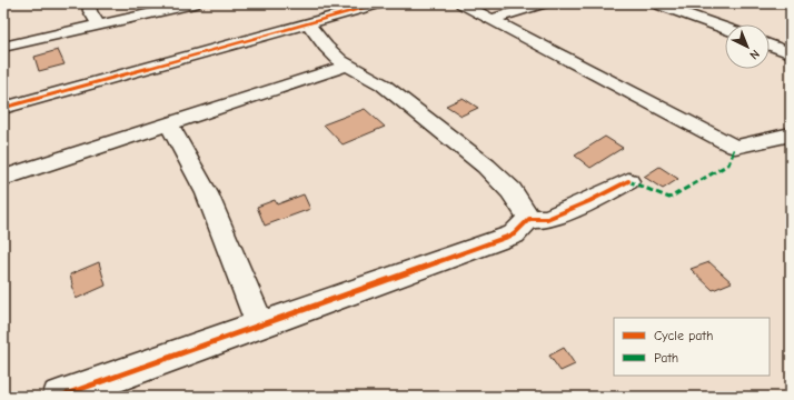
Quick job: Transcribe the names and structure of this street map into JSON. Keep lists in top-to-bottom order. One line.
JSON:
{"legend":["Cycle path","Path"],"north":"bottom right"}
